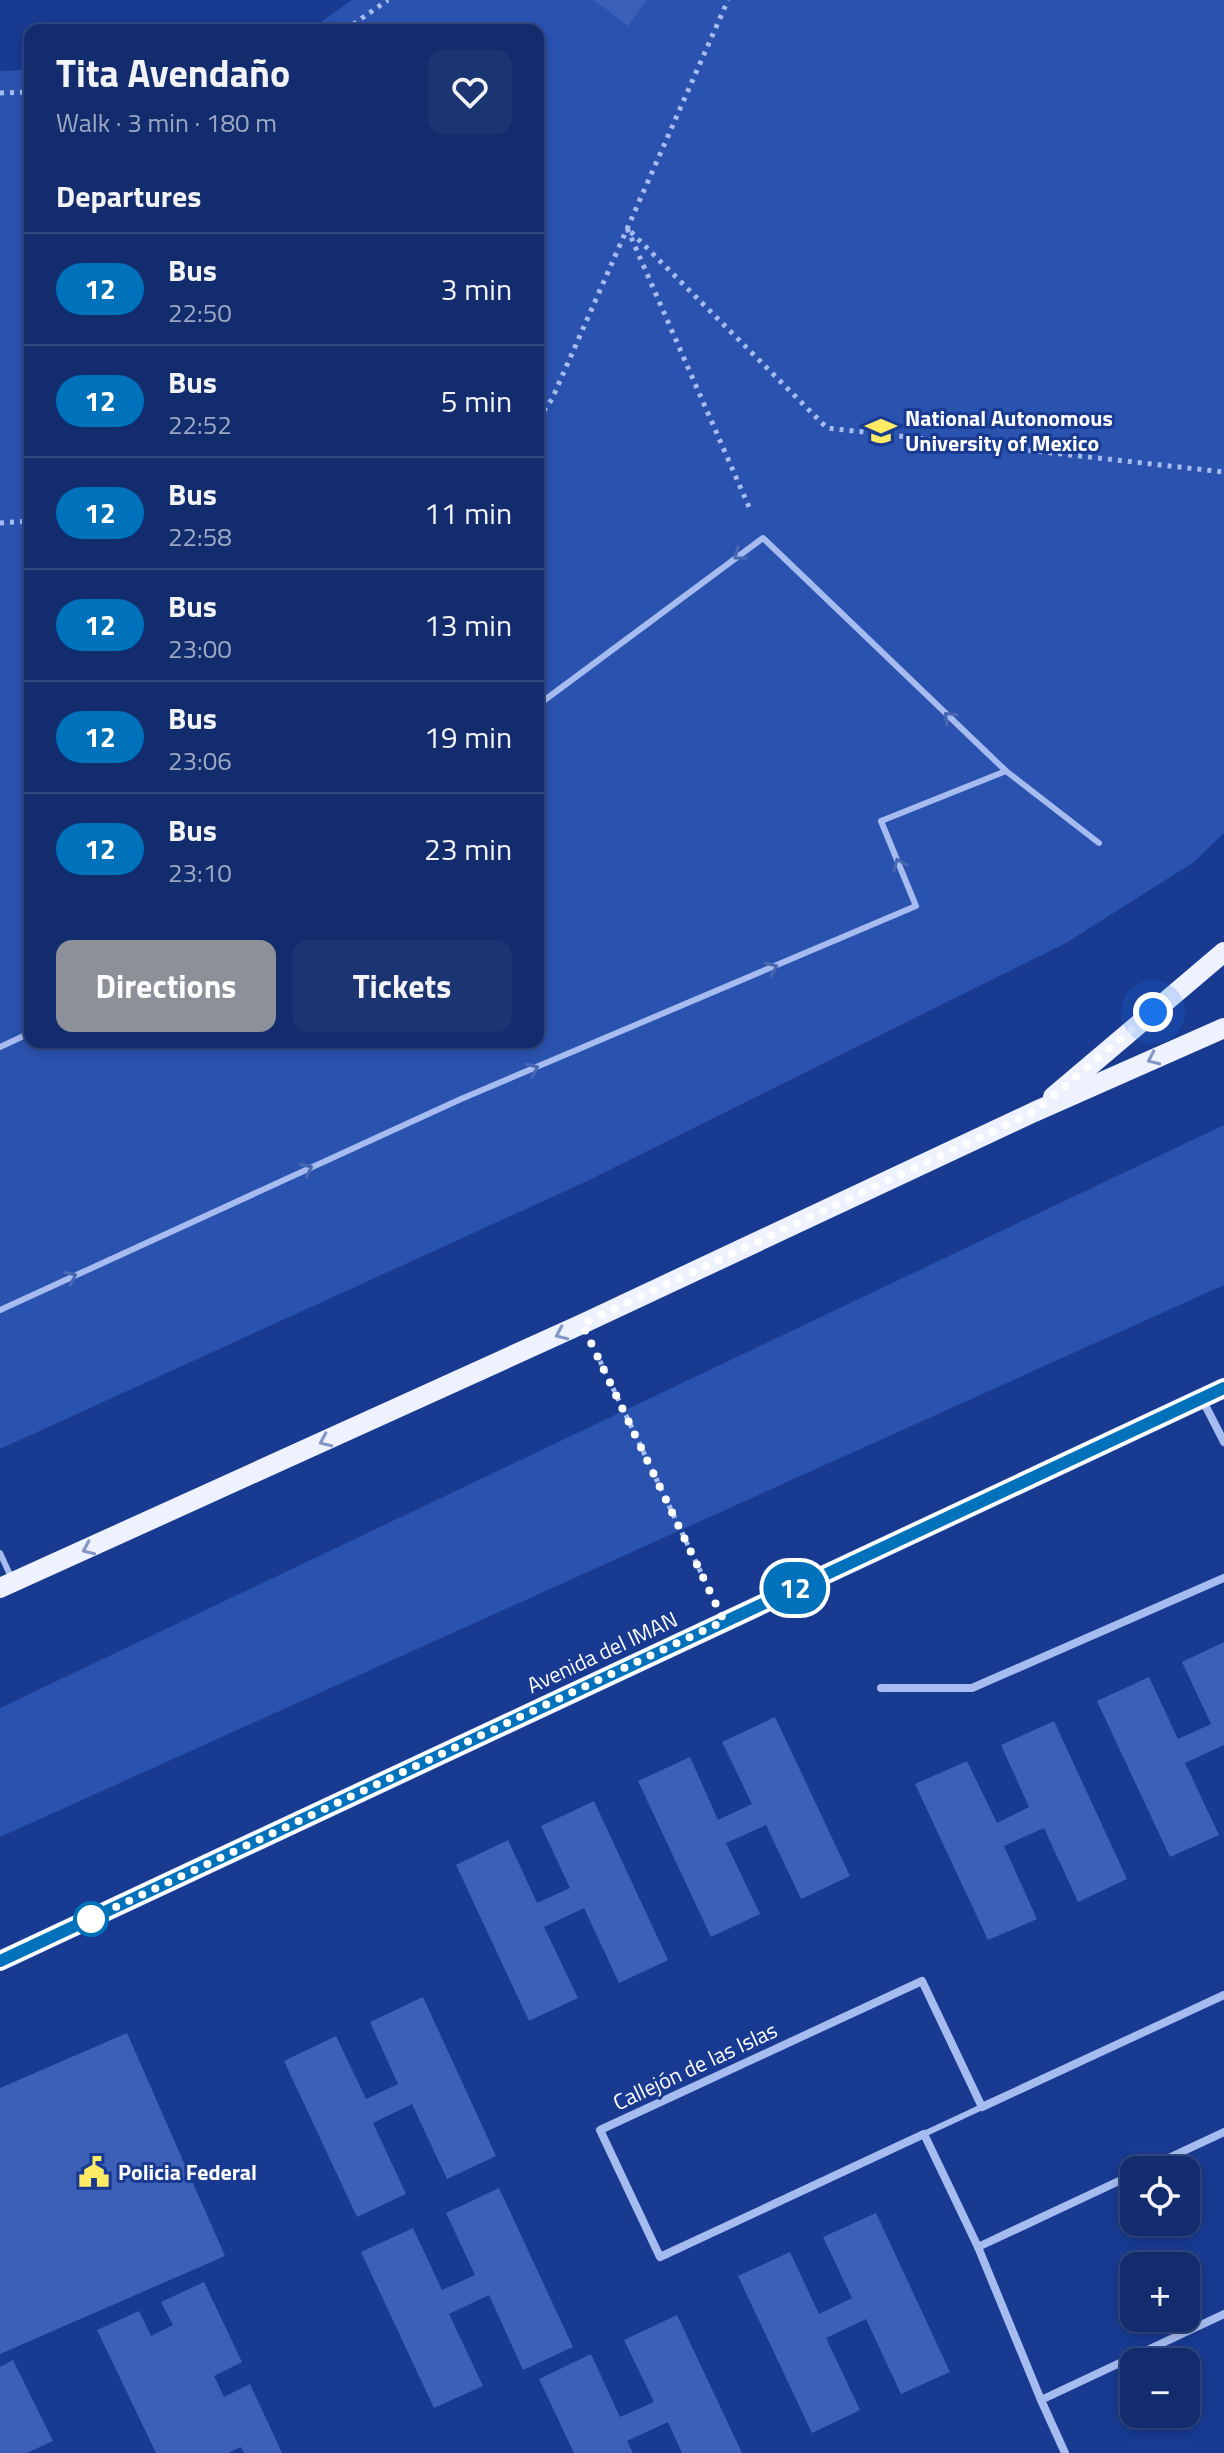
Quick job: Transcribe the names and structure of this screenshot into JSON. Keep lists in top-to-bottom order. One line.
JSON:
{"streets":{"main road":["Avenida del IMAN"],"street":["Callejón de las Islas"]},"places":{"school or university":["National Autonomous University of Mexico"],"public building":["Policia Federal"]},"lines":["bus line 12"],"page":{"on_map":"12","heading":[["Tita Avendaño","Walk · 3 min · 180 m"],"Departures"],"list":[{"mark":"12","name":"Bus","note":"22:50","value":"3 min"},{"mark":"12","name":"Bus","note":"22:52","value":"5 min"},{"mark":"12","name":"Bus","note":"22:58","value":"11 min"},{"mark":"12","name":"Bus","note":"23:00","value":"13 min"},{"mark":"12","name":"Bus","note":"23:06","value":"19 min"},{"mark":"12","name":"Bus","note":"23:10","value":"23 min"}],"buttons":["Directions","Tickets"],"map_buttons":["+","−"]}}
